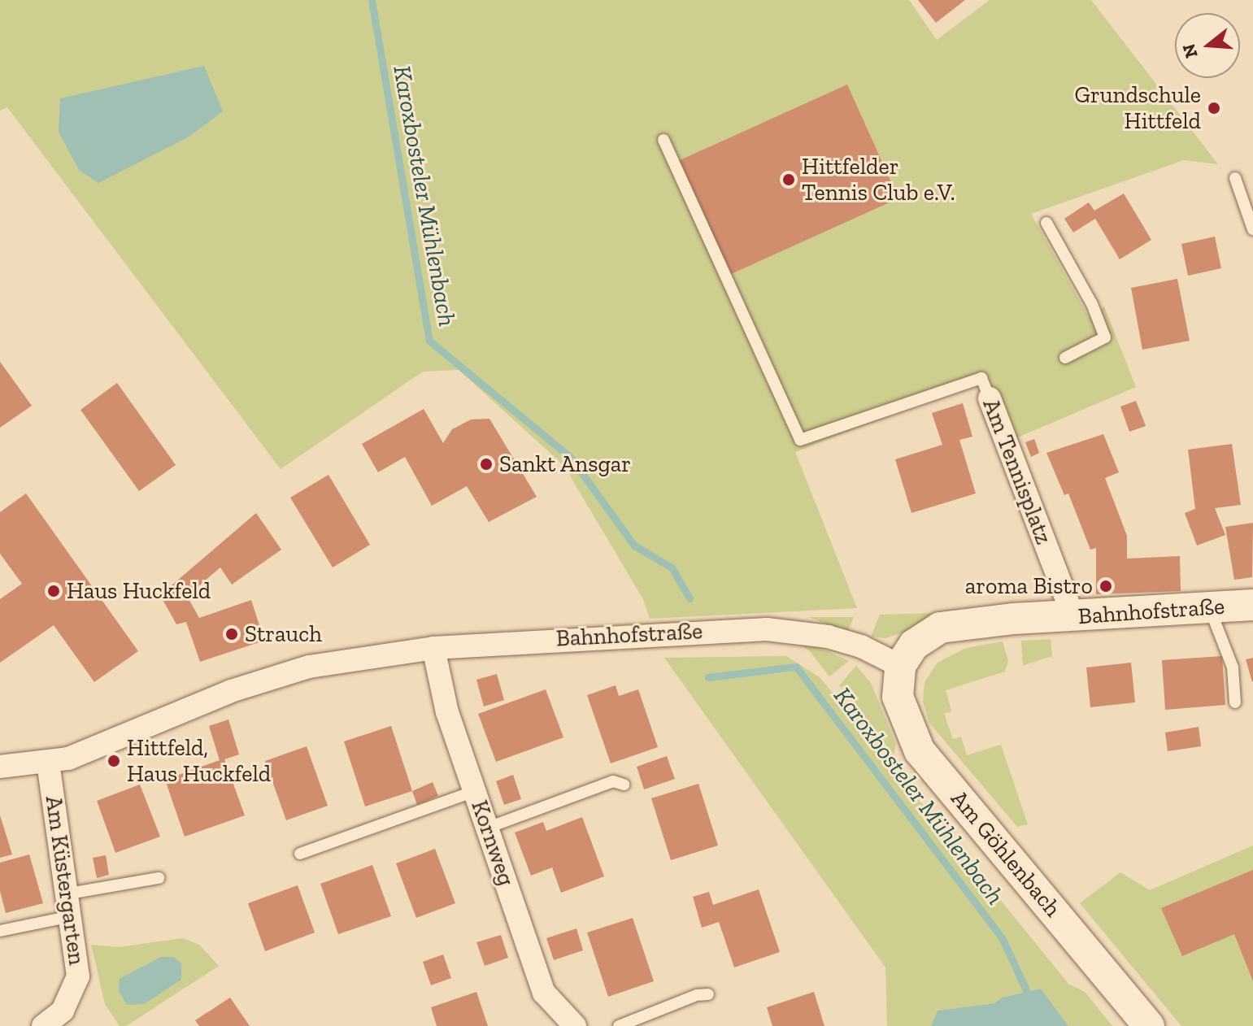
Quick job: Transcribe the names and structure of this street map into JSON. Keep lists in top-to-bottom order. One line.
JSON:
{"streets":{"street":["Am Tennisplatz","Bahnhofstraße","Kornweg","Am Göhlenbach","Am Küstergarten"]},"crossings":[["Am Tennisplatz","Bahnhofstraße"],["Bahnhofstraße","Kornweg"],["Bahnhofstraße","Am Göhlenbach"],["Bahnhofstraße","Am Küstergarten"]],"water":["Karoxbosteler Mühlenbach"],"places":["Grundschule Hittfeld","Hittfelder Tennis Club e.V.","Sankt Ansgar","aroma Bistro","Haus Huckfeld","Strauch","Hittfeld, Haus Huckfeld"],"north":"left"}
